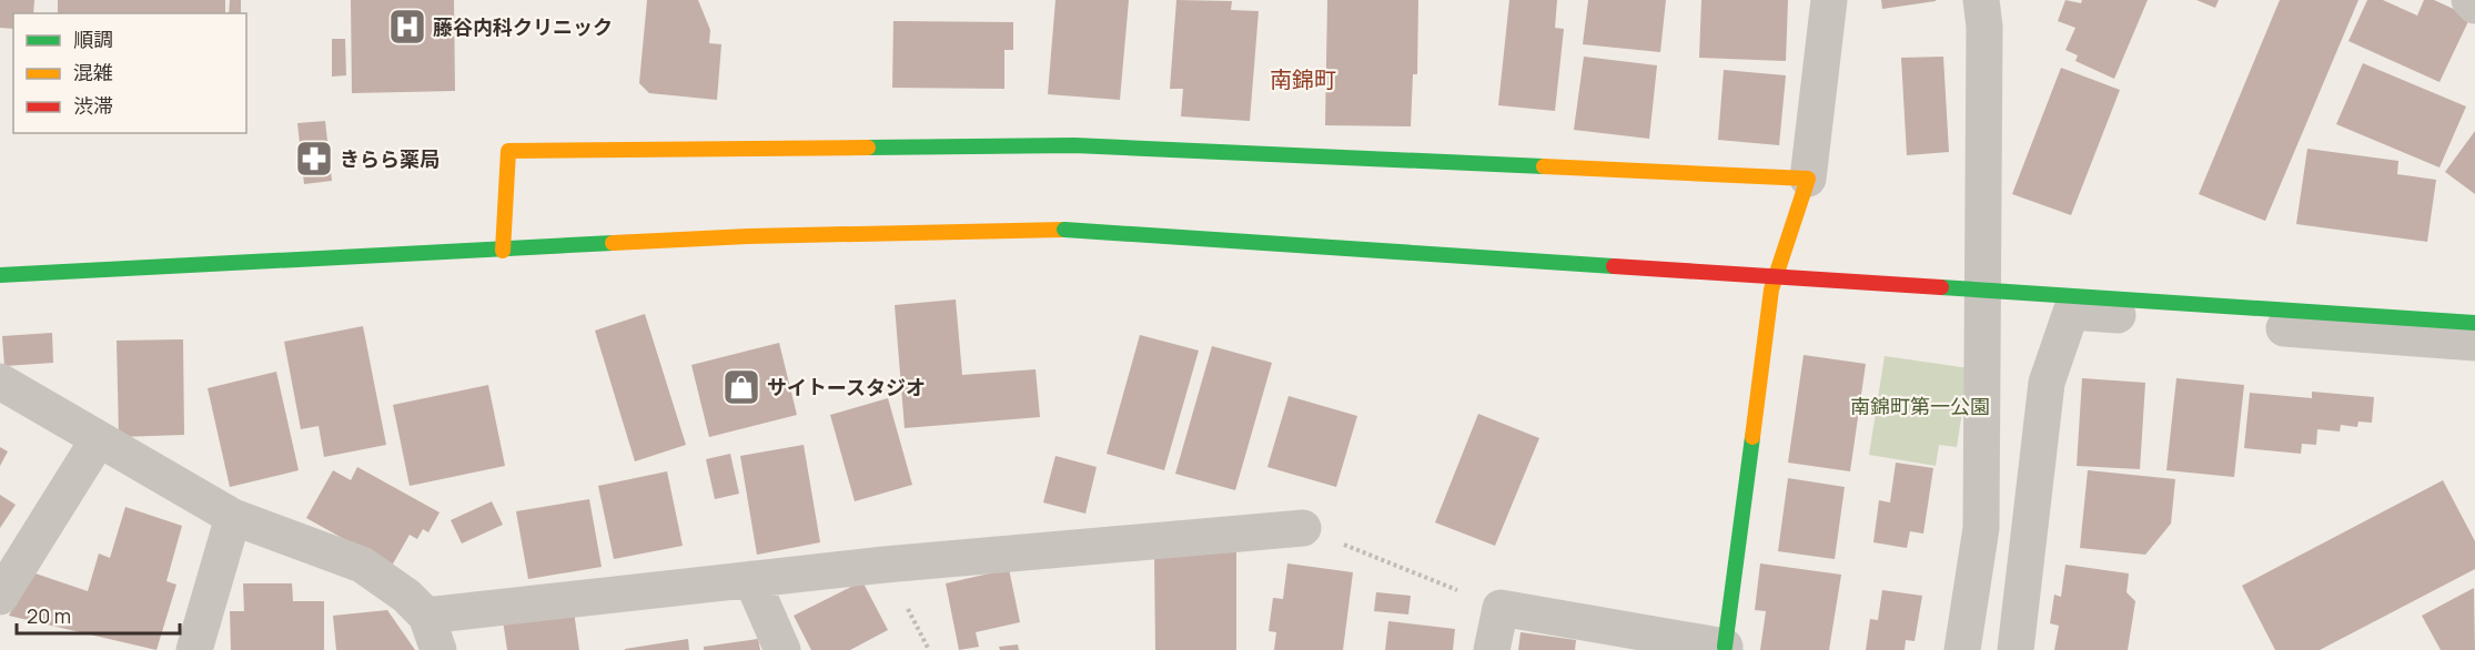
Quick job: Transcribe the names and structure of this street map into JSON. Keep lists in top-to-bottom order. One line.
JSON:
{"districts":["南錦町"],"parks":["南錦町第一公園"],"places":{"hospital":["藤谷内科クリニック"],"pharmacy":["きらら薬局"],"shop":["サイトースタジオ"]},"legend":["順調","混雑","渋滞"],"scale_bar":"20 m"}
